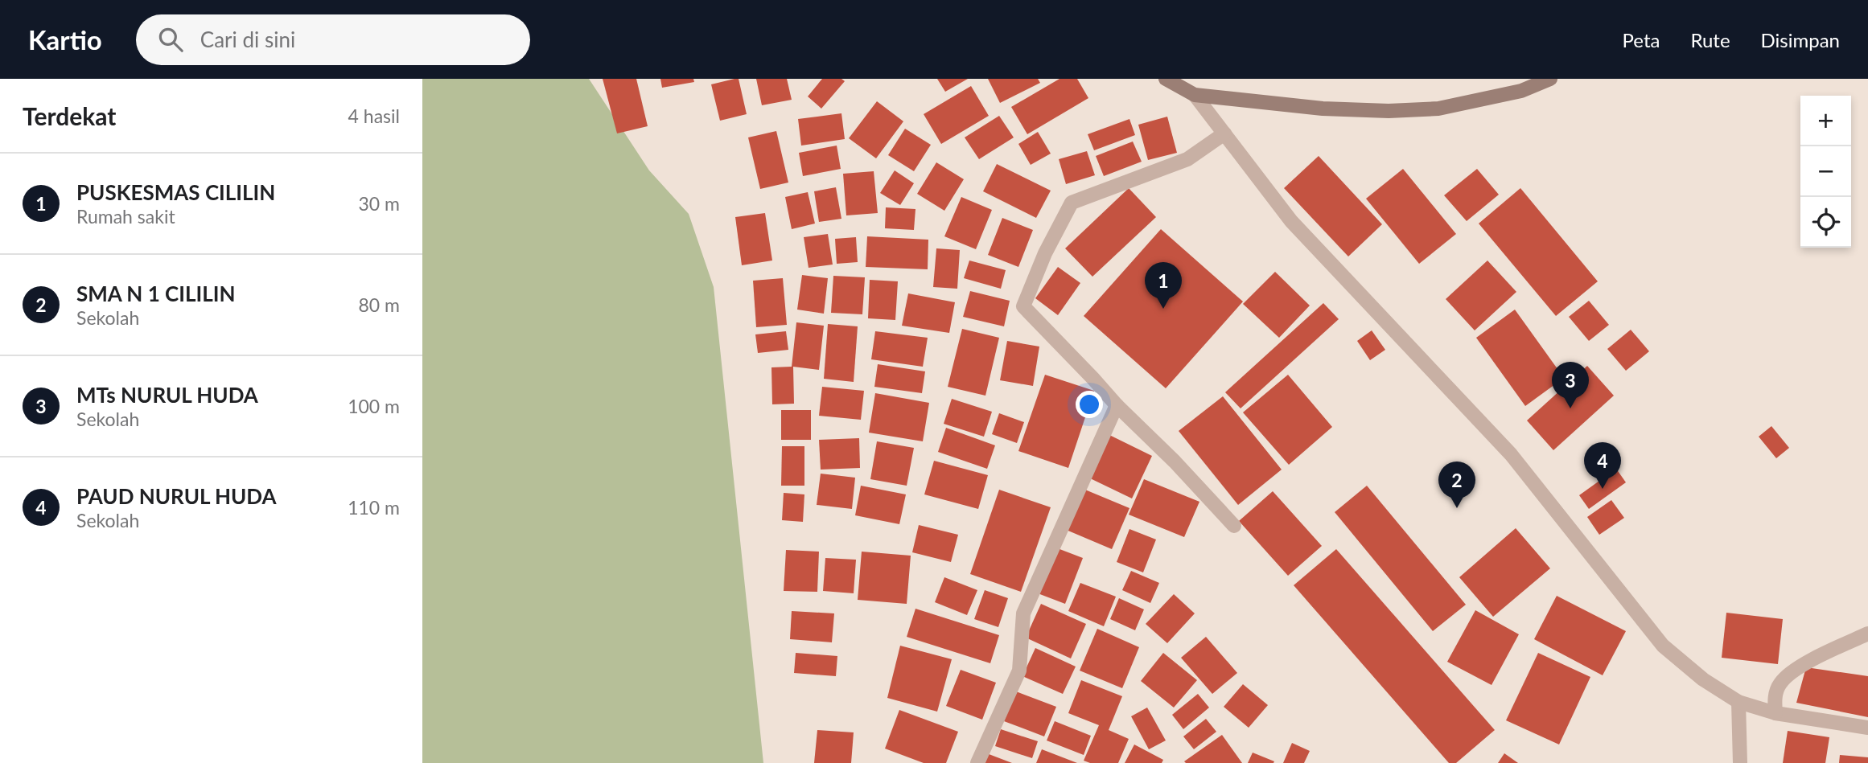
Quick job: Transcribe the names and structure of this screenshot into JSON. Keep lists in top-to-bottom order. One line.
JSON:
{"page":{"header":"Kartio","search":"Cari di sini","nav":["Peta","Rute","Disimpan"],"heading":["Terdekat","4 hasil"],"map_buttons":["+","−"],"list":[{"mark":"1","name":"PUSKESMAS CILILIN","note":"Rumah sakit","value":"30 m"},{"mark":"2","name":"SMA N 1 CILILIN","note":"Sekolah","value":"80 m"},{"mark":"3","name":"MTs NURUL HUDA","note":"Sekolah","value":"100 m"},{"mark":"4","name":"PAUD NURUL HUDA","note":"Sekolah","value":"110 m"}],"pins":["1","3","4","2"]}}
